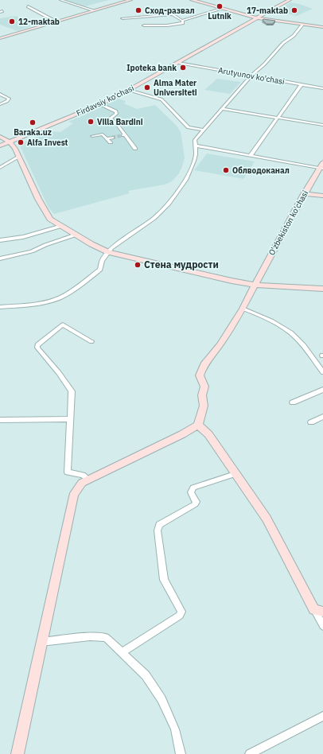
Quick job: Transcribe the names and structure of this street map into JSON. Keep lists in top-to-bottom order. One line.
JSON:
{"streets":{"main road":["Firdavsiy ko'chasi","O'zbekiston ko'chasi"],"street":["Arutyunov ko'chasi"]},"crossings":[["Arutyunov ko'chasi","Firdavsiy ko'chasi"]],"places":["Lutnik","Сход-развал","17-maktab","12-maktab","Ipoteka bank","Alma Mater Universiteti","Villa Bardini","Baraka.uz","Alfa Invest","Облводоканал","Стена мудрости"]}
